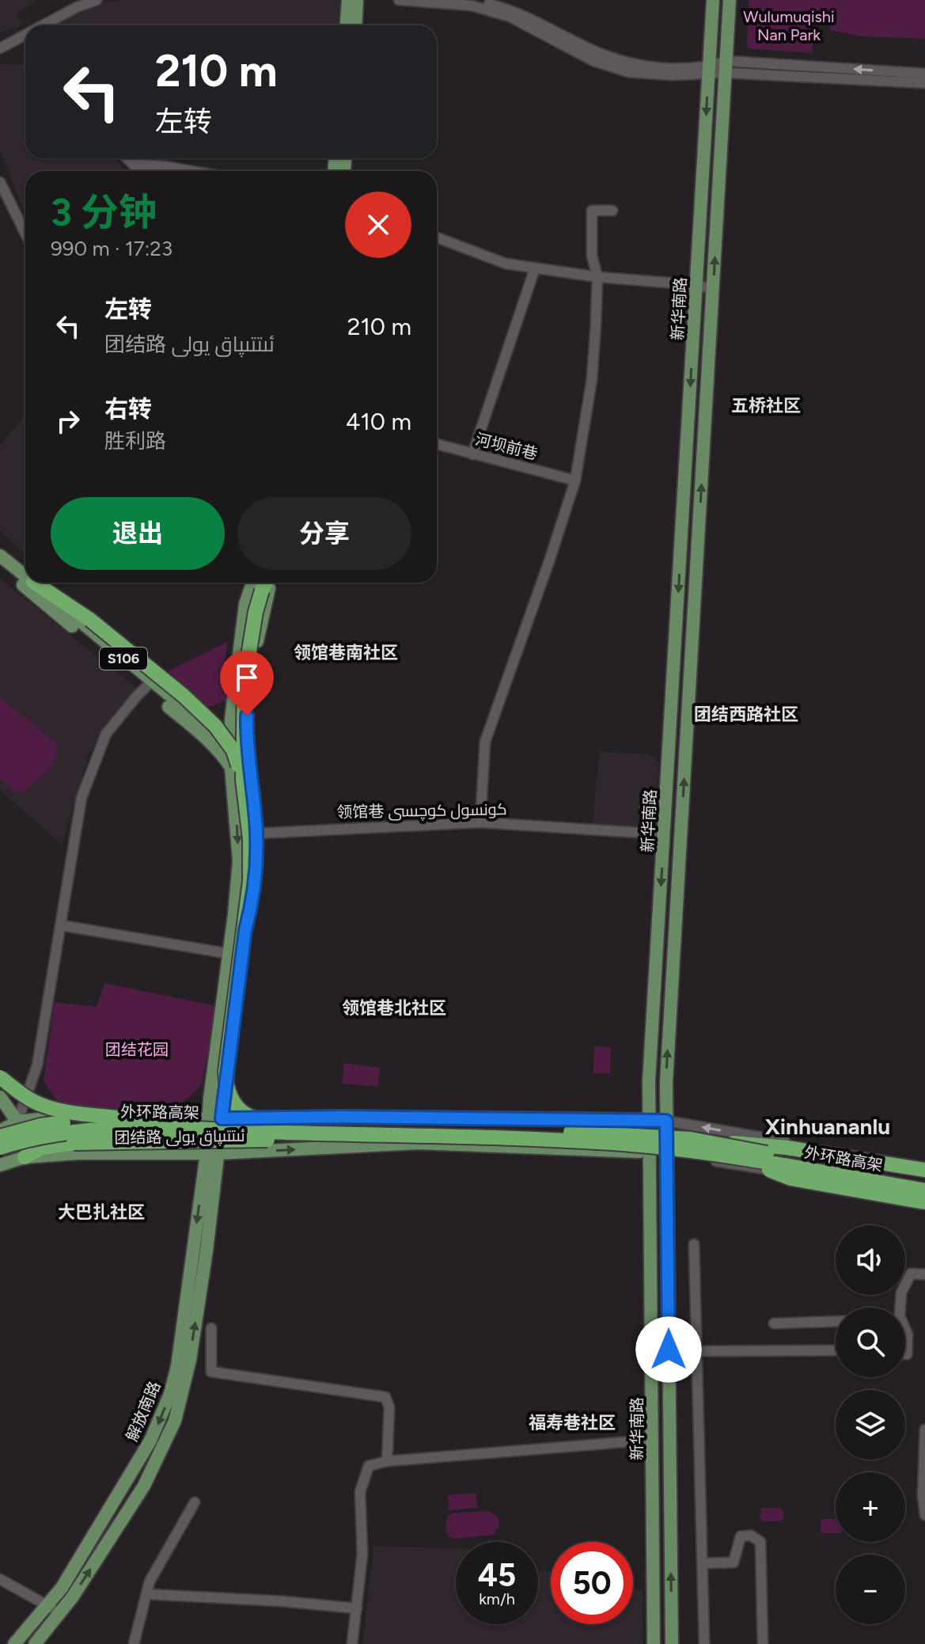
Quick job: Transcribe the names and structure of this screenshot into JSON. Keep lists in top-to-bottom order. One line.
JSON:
{"streets":{"highway":["外环路高架"],"main road":["新华南路","S106","团结路 ئىتتىپاق يولى","解放南路"],"street":["河坝前巷","领馆巷 كونسول كوچىسى"]},"crossings":[["新华南路","领馆巷 كونسول كوچىسى"],["新华南路","团结路 ئىتتىپاق يولى"],["团结路 ئىتتىپاق يولى","解放南路"]],"districts":["五桥社区","领馆巷南社区","团结西路社区","领馆巷北社区","Xinhuananlu","大巴扎社区","福寿巷社区"],"parks":["Wulumuqishi Nan Park","团结花园"],"page":{"turn":["210 m","左转"],"heading":["3 分钟","990 m · 17:23"],"list":[{"name":"左转","note":"团结路 ئىتتىپاق يولى","value":"210 m"},{"name":"右转","note":"胜利路","value":"410 m"}],"buttons":["退出","分享"],"map_buttons":["+","−"],"speed":"45 km/h","limit":"50"}}
